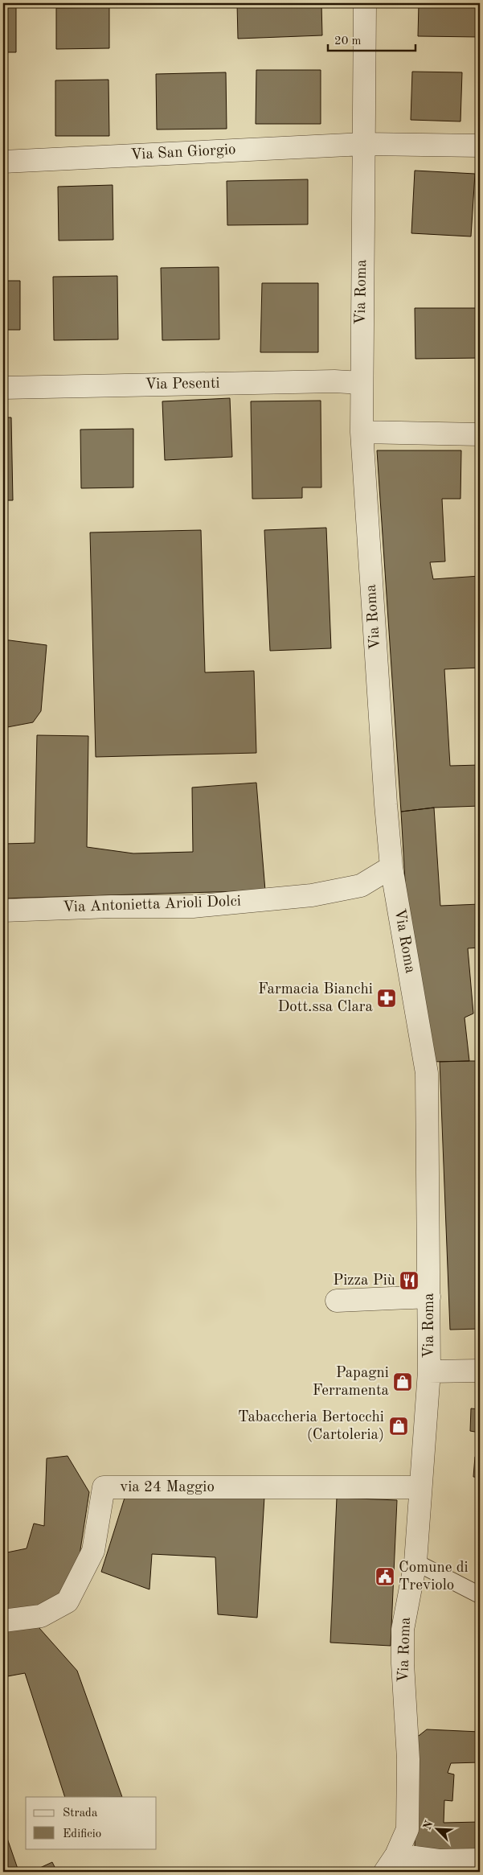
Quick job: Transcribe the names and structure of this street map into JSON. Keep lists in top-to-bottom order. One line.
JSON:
{"streets":{"street":["Via San Giorgio","Via Roma","Via Pesenti","Via Antonietta Arioli Dolci","via 24 Maggio"]},"crossings":[["Via San Giorgio","Via Roma"],["Via Roma","Via Pesenti"],["Via Roma","Via Antonietta Arioli Dolci"],["Via Roma","via 24 Maggio"]],"places":{"pharmacy":["Farmacia Bianchi Dott.ssa Clara"],"restaurant":["Pizza Più"],"shop":["Papagni Ferramenta","Tabaccheria Bertocchi (Cartoleria)"],"public building":["Comune di Treviolo"]},"legend":["Strada","Edificio"],"scale_bar":"20 m","north":"top left"}
